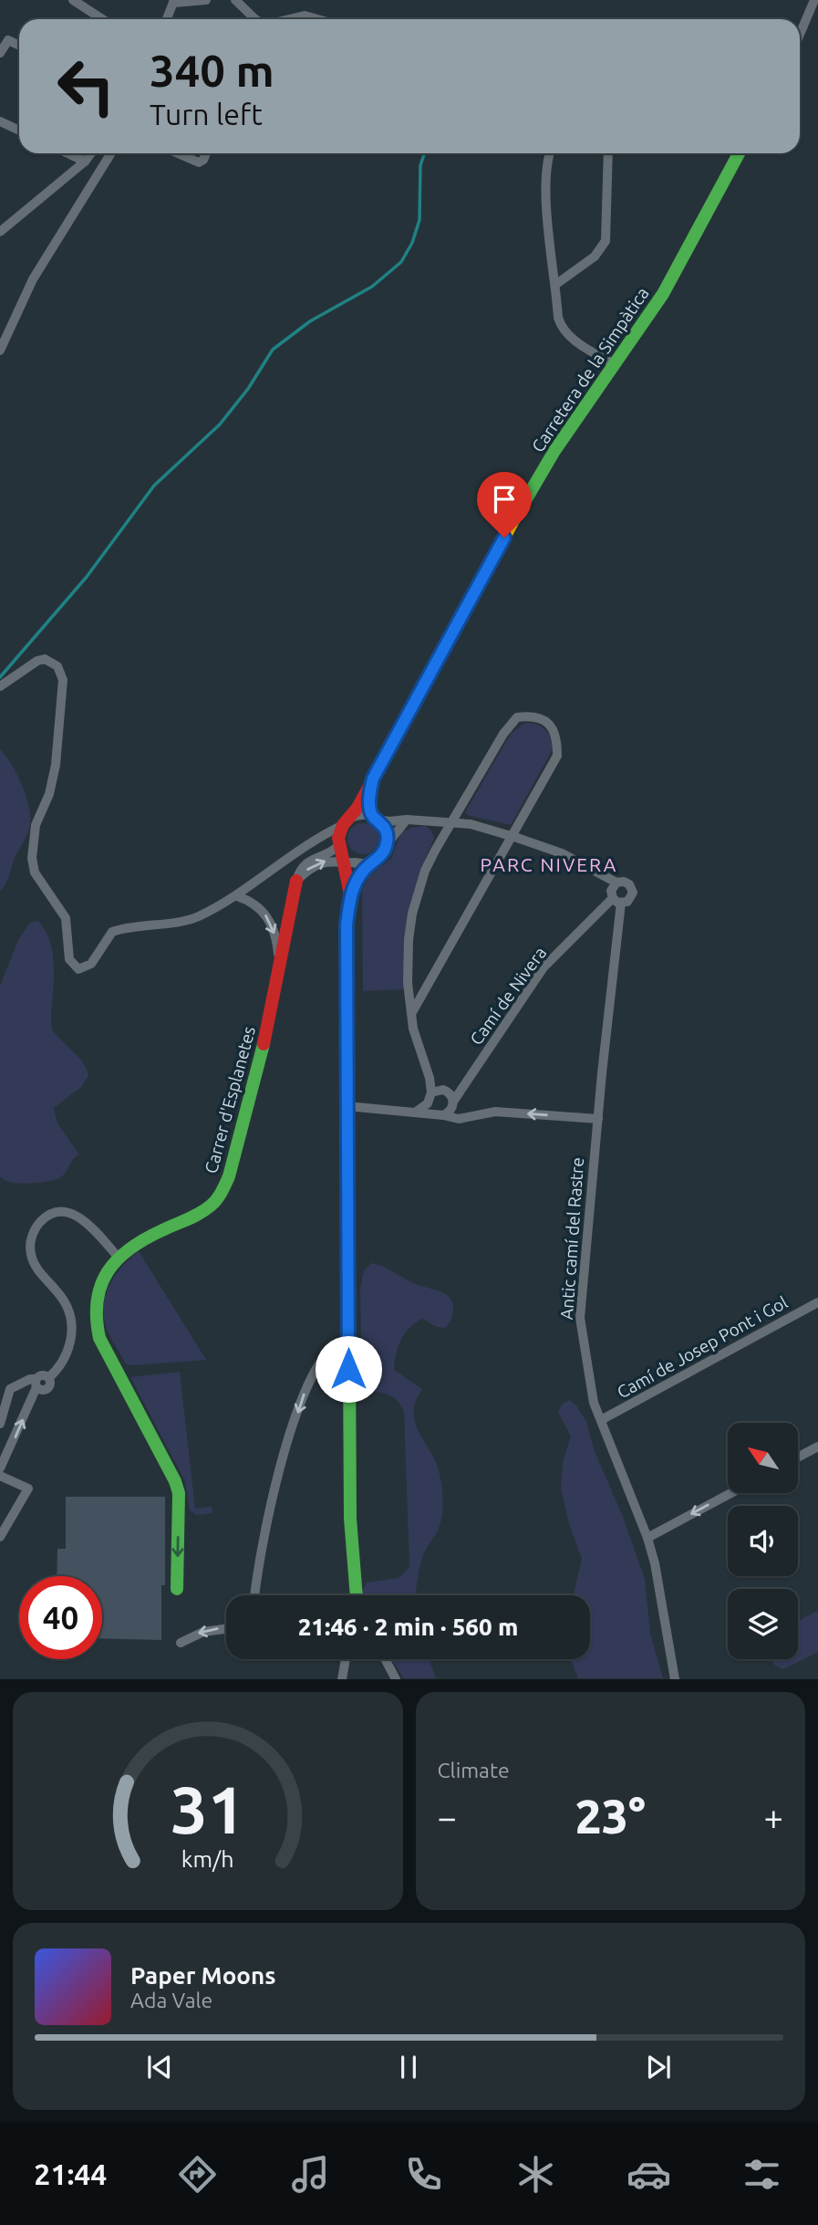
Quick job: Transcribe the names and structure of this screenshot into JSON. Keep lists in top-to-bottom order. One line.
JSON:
{"streets":{"street":["Carretera de la Simpàtica","Camí de Nivera","Carrer d'Esplanetes","Antic camí del Rastre","Camí de Josep Pont i Gol"]},"crossings":[["Camí de Nivera","Antic camí del Rastre"],["Antic camí del Rastre","Camí de Josep Pont i Gol"]],"one_way":["Carrer d'Esplanetes"],"districts":["PARC NIVERA"],"north":"top left","page":{"turn":["340 m","Turn left"],"limit":"40","trip":"21:46 · 2 min · 560 m","tile":"Climate","heat":["−","23°","+"],"song":["Paper Moons","Ada Vale"],"tabs":"21:44","gauge":["31","km/h"]}}
